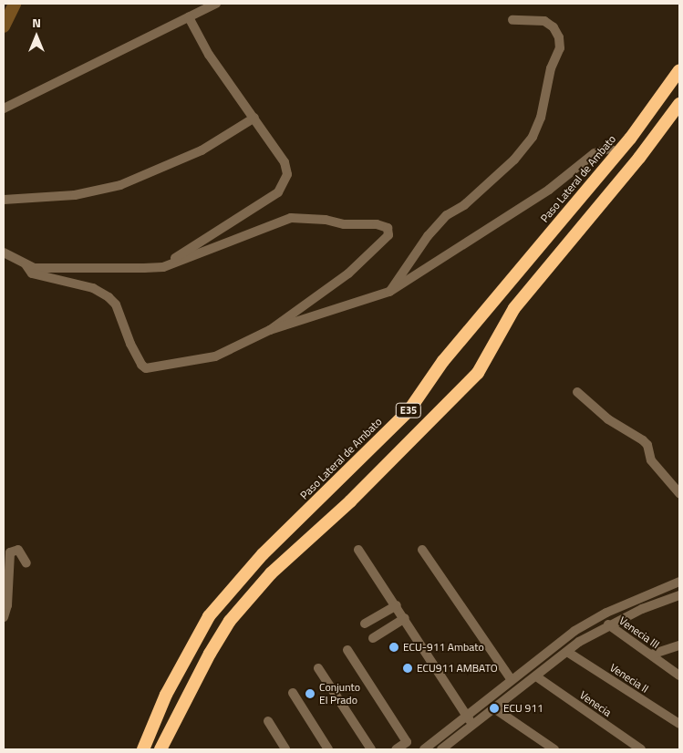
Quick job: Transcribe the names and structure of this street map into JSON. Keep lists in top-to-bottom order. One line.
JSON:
{"streets":{"highway":["Paso Lateral de Ambato","E35"],"street":["Venecia III","Venecia II","Venecia"]},"places":["ECU-911 Ambato","ECU911 AMBATO","Conjunto El Prado","ECU 911"],"north":"top"}
